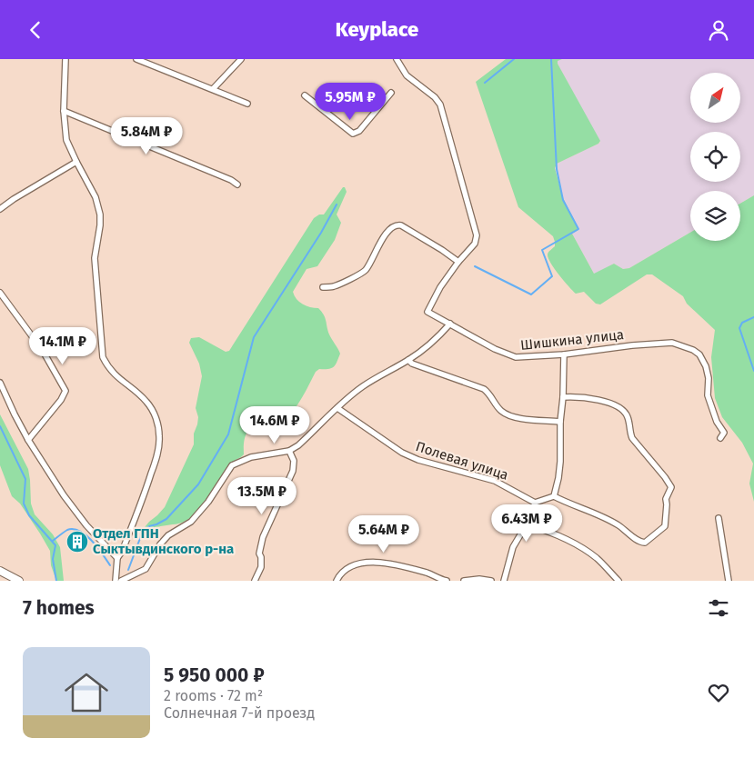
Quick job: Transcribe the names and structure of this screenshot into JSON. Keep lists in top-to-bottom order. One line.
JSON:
{"streets":{"street":["Шишкина улица","Полевая улица"]},"places":{"building":["Отдел ГПН Сыктывдинского р-на"]},"north":"top right","page":{"header":"Keyplace","price":["5.95M ₽","5.84M ₽","14.1M ₽","14.6M ₽","13.5M ₽","6.43M ₽","5.64M ₽"],"heading":"7 homes","list":[{"name":"5 950 000 ₽","note":"2 rooms · 72 m² · Солнечная 7-й проезд"}]}}
